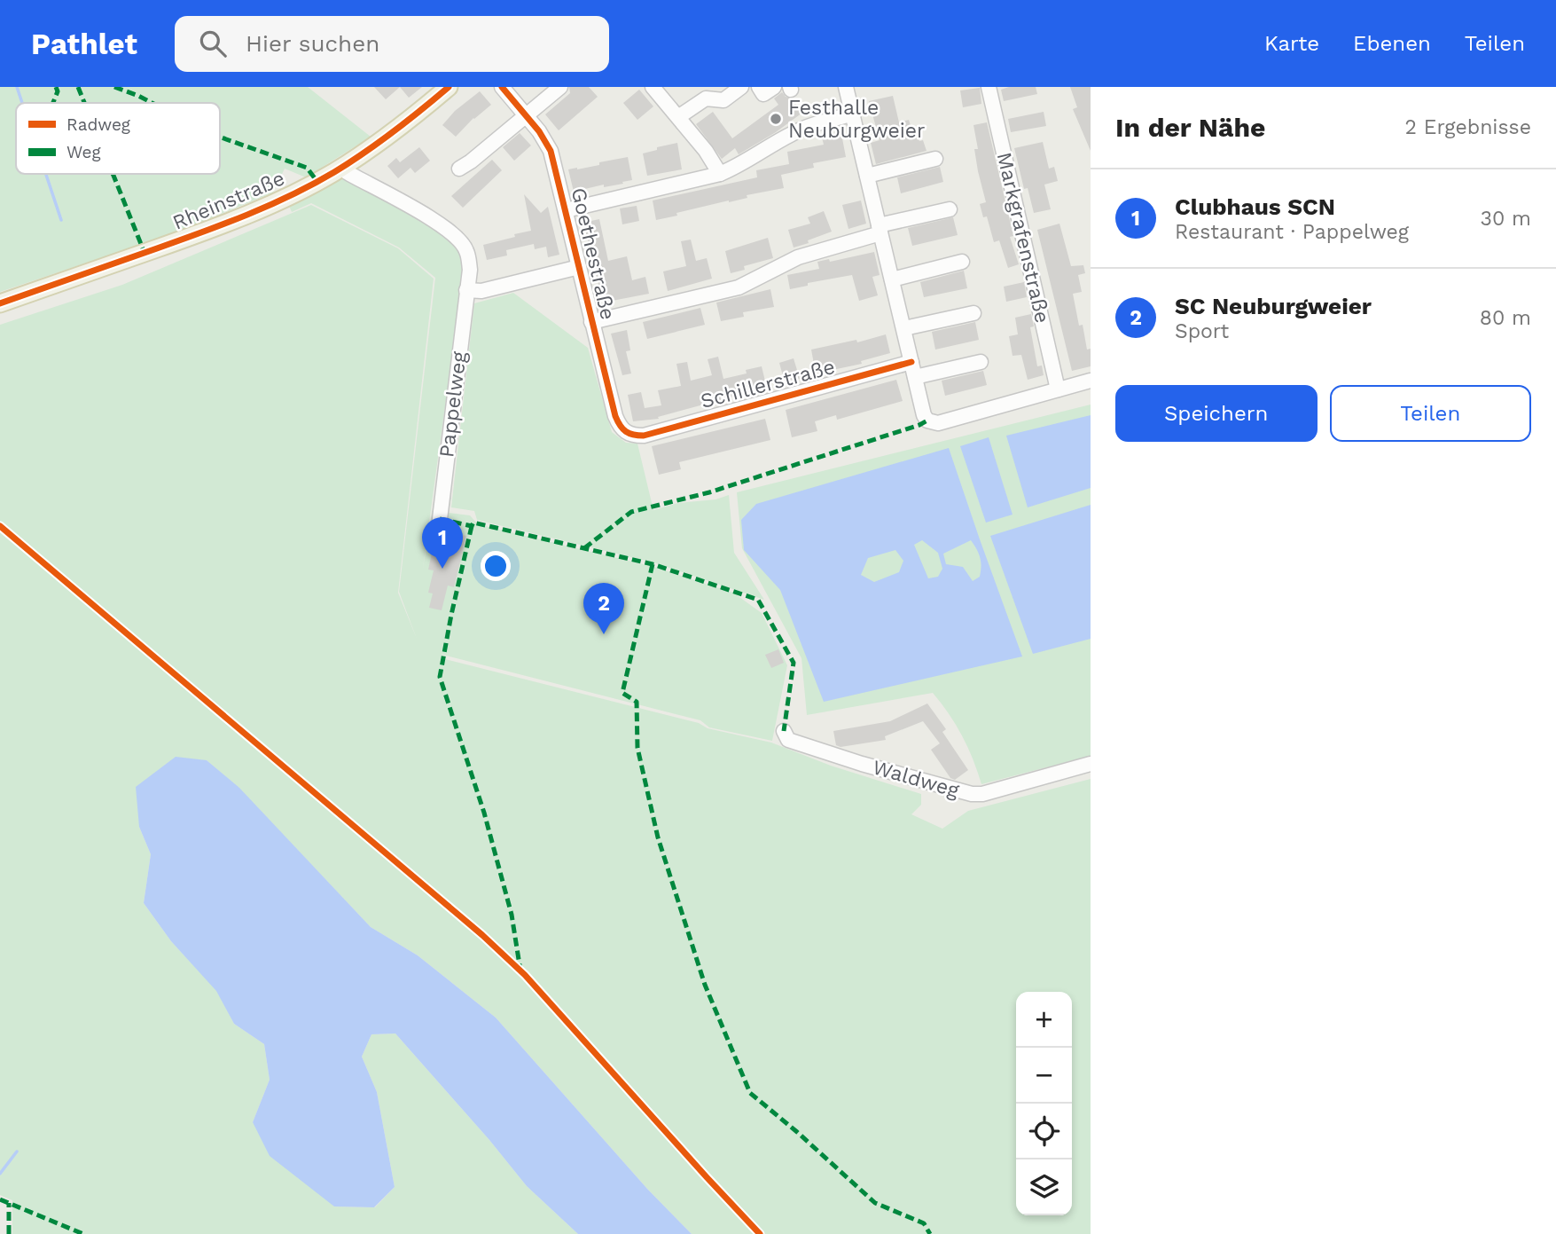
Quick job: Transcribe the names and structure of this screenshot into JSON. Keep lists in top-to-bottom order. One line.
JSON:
{"streets":{"main road":["Rheinstraße"],"street":["Markgrafenstraße","Goethestraße","Schillerstraße","Pappelweg","Waldweg"]},"crossings":[["Rheinstraße","Pappelweg"],["Goethestraße","Schillerstraße"]],"places":["Festhalle Neuburgweier"],"legend":["Radweg","Weg"],"page":{"header":"Pathlet","search":"Hier suchen","nav":["Karte","Ebenen","Teilen"],"heading":["In der Nähe","2 Ergebnisse"],"list":[{"mark":"1","name":"Clubhaus SCN","note":"Restaurant · Pappelweg","value":"30 m"},{"mark":"2","name":"SC Neuburgweier","note":"Sport","value":"80 m"}],"buttons":["Speichern","Teilen"],"pins":["1","2"],"map_buttons":["+","−"]}}
